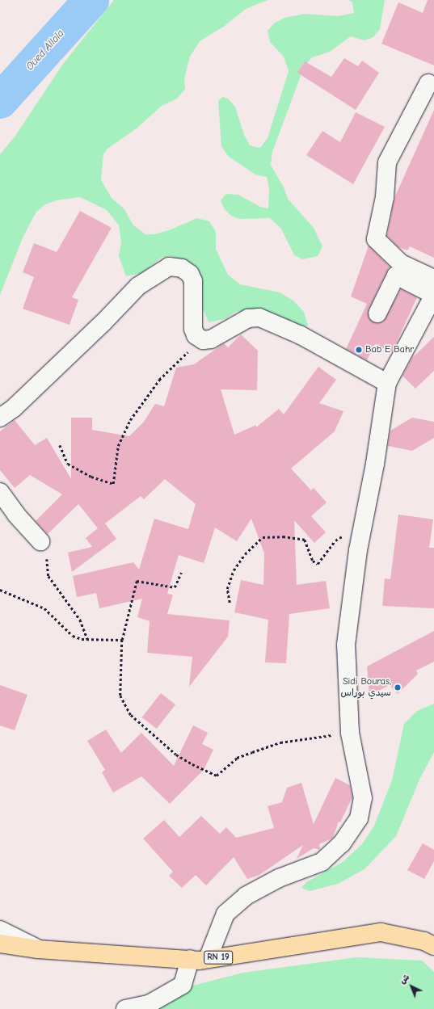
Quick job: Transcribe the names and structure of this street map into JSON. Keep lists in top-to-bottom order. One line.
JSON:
{"streets":{"main road":["RN 19"]},"water":["Oued Allala"],"places":["Bab E Bahr","Sidi Bouras, سيدي بوراس"],"north":"top left"}
